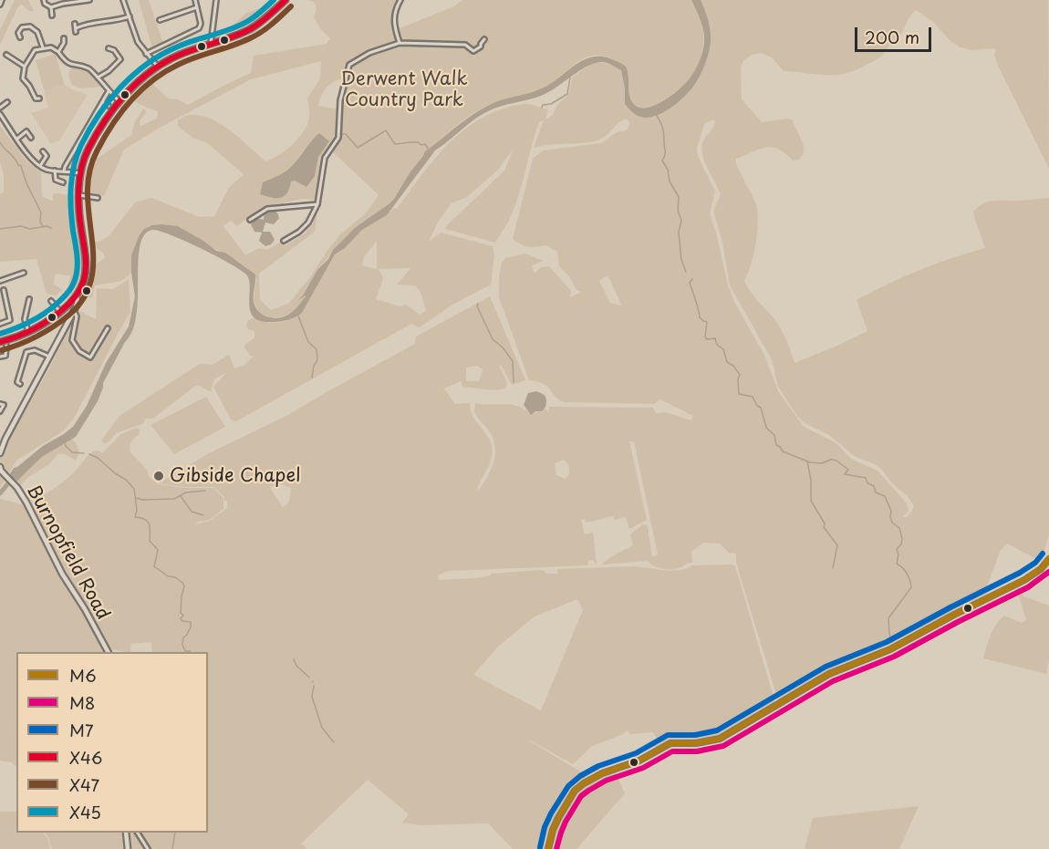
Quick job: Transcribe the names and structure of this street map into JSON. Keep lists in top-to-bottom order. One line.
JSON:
{"streets":{"main road":["Burnopfield Road"]},"parks":["Derwent Walk Country Park"],"places":["Gibside Chapel"],"lines":["transit line X46","transit line X45","transit line X47","transit line M7","transit line M6","transit line M8"],"legend":["M6","M8","M7","X46","X47","X45"],"scale_bar":"200 m"}
